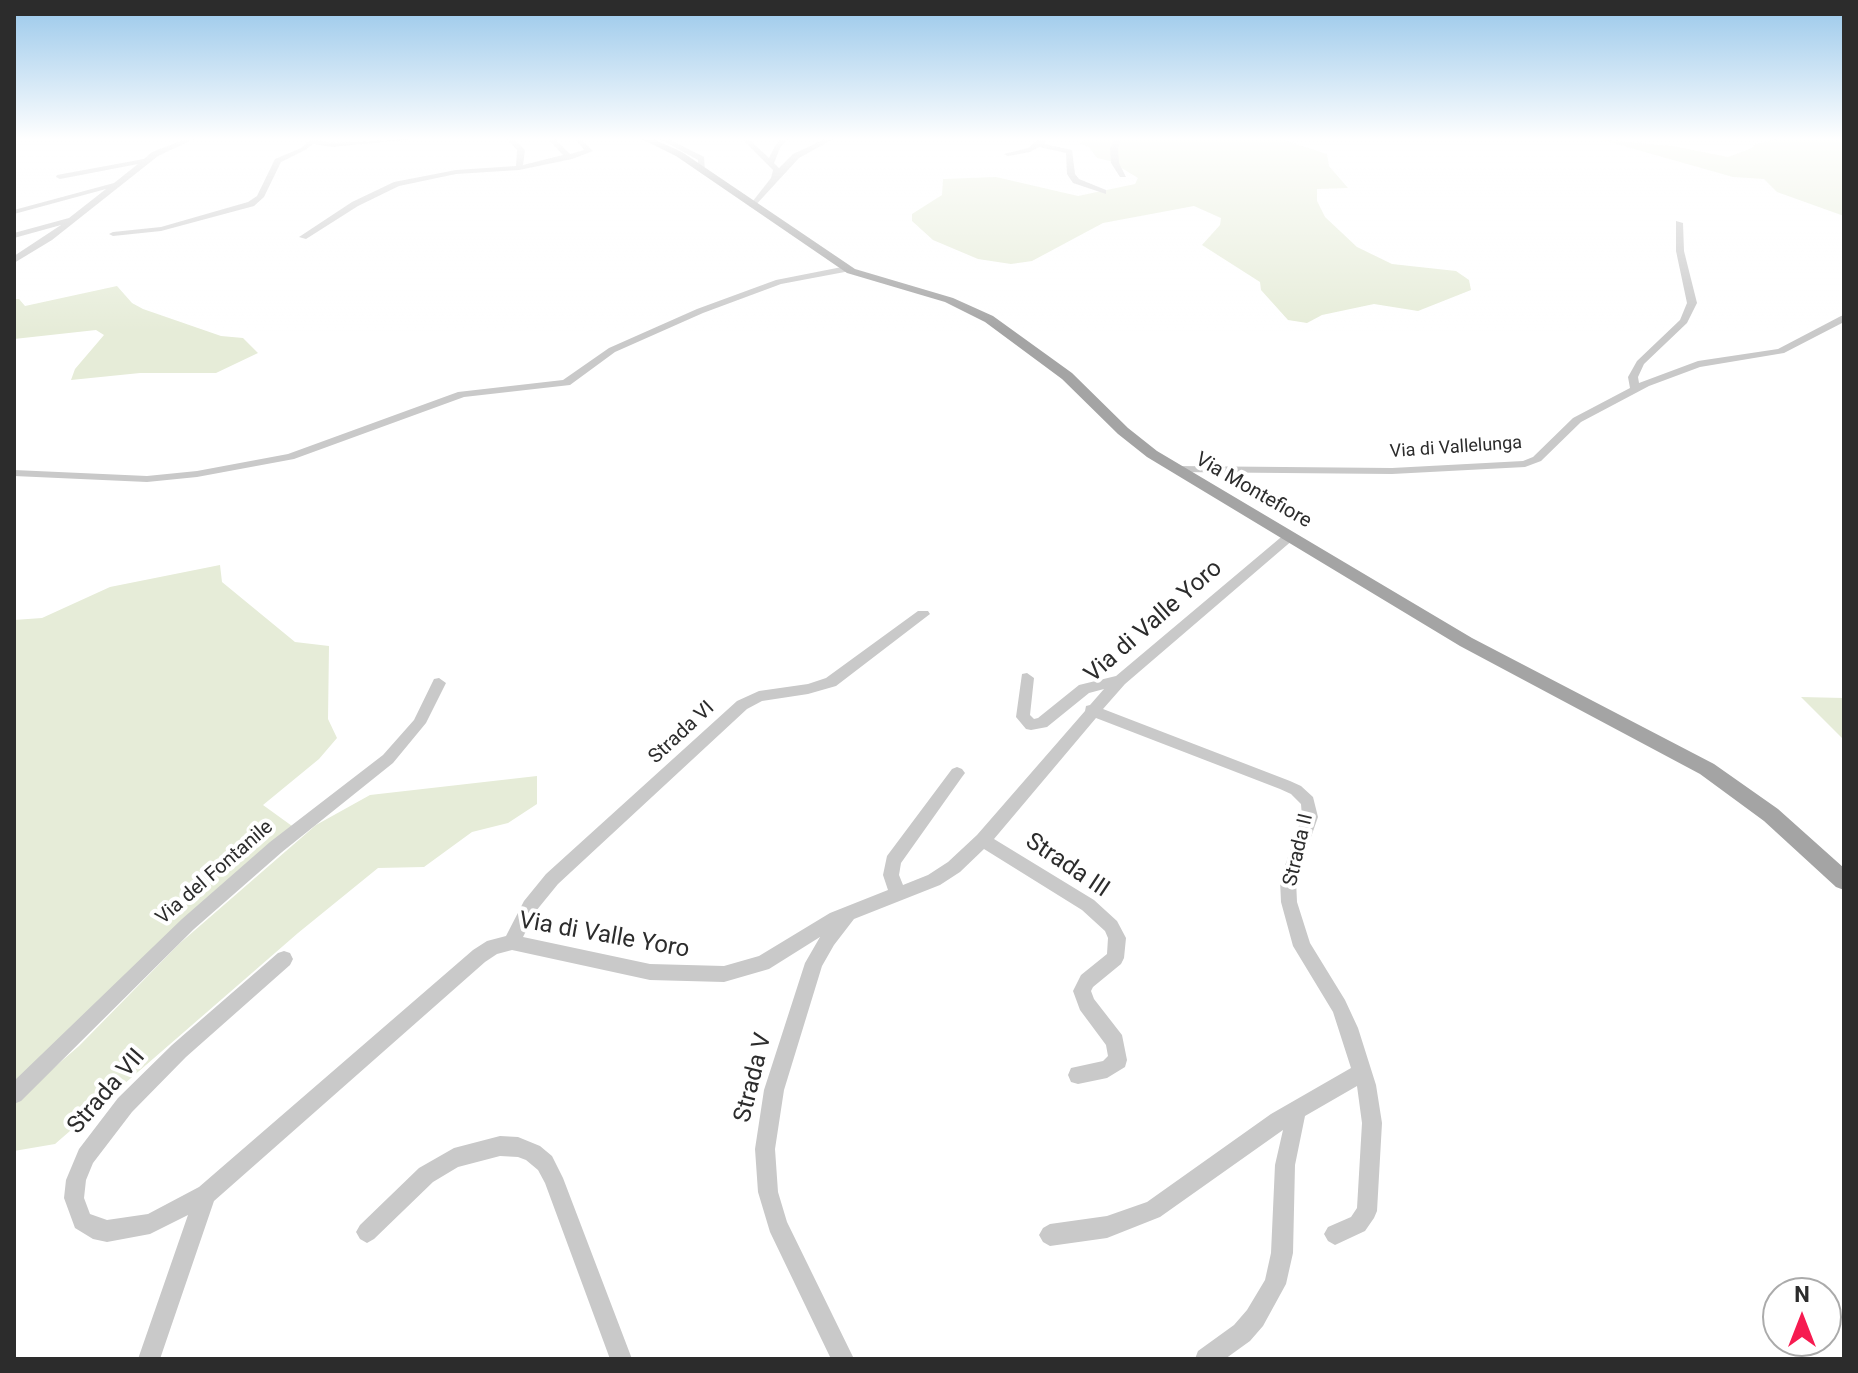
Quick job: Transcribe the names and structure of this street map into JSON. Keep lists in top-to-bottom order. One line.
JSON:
{"streets":{"main road":["Via Montefiore"],"street":["Via di Vallelunga","Via di Valle Yoro","Strada VI","Strada II","Strada III","Via del Fontanile","Strada V","Strada VII"]},"crossings":[["Via di Vallelunga","Via Montefiore"],["Via Montefiore","Via di Valle Yoro"],["Via di Valle Yoro","Strada VI"],["Via di Valle Yoro","Strada II"],["Via di Valle Yoro","Strada III"],["Via di Valle Yoro","Strada V"],["Via di Valle Yoro","Strada VII"]],"north":"top"}
